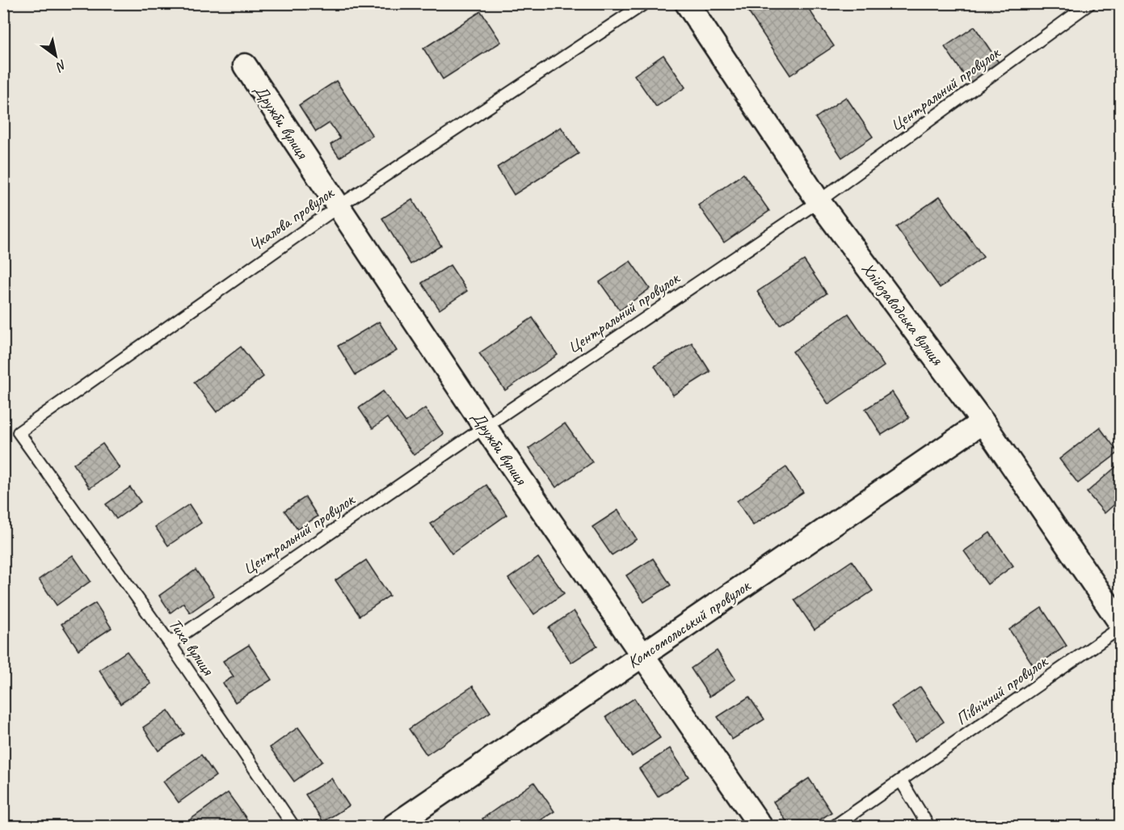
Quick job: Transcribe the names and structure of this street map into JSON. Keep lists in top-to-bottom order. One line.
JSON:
{"streets":{"street":["Дружби вулиця","Хлібозаводська вулиця","Комсомольський провулок"],"lane":["Центральний провулок","Чкалова провулок","Тиха вулиця","Північний провулок"]},"crossings":[["Центральний провулок","Дружби вулиця"],["Центральний провулок","Хлібозаводська вулиця"],["Центральний провулок","Тиха вулиця"],["Дружби вулиця","Чкалова провулок"],["Дружби вулиця","Комсомольський провулок"],["Чкалова провулок","Тиха вулиця"],["Хлібозаводська вулиця","Комсомольський провулок"]],"north":"bottom right"}
